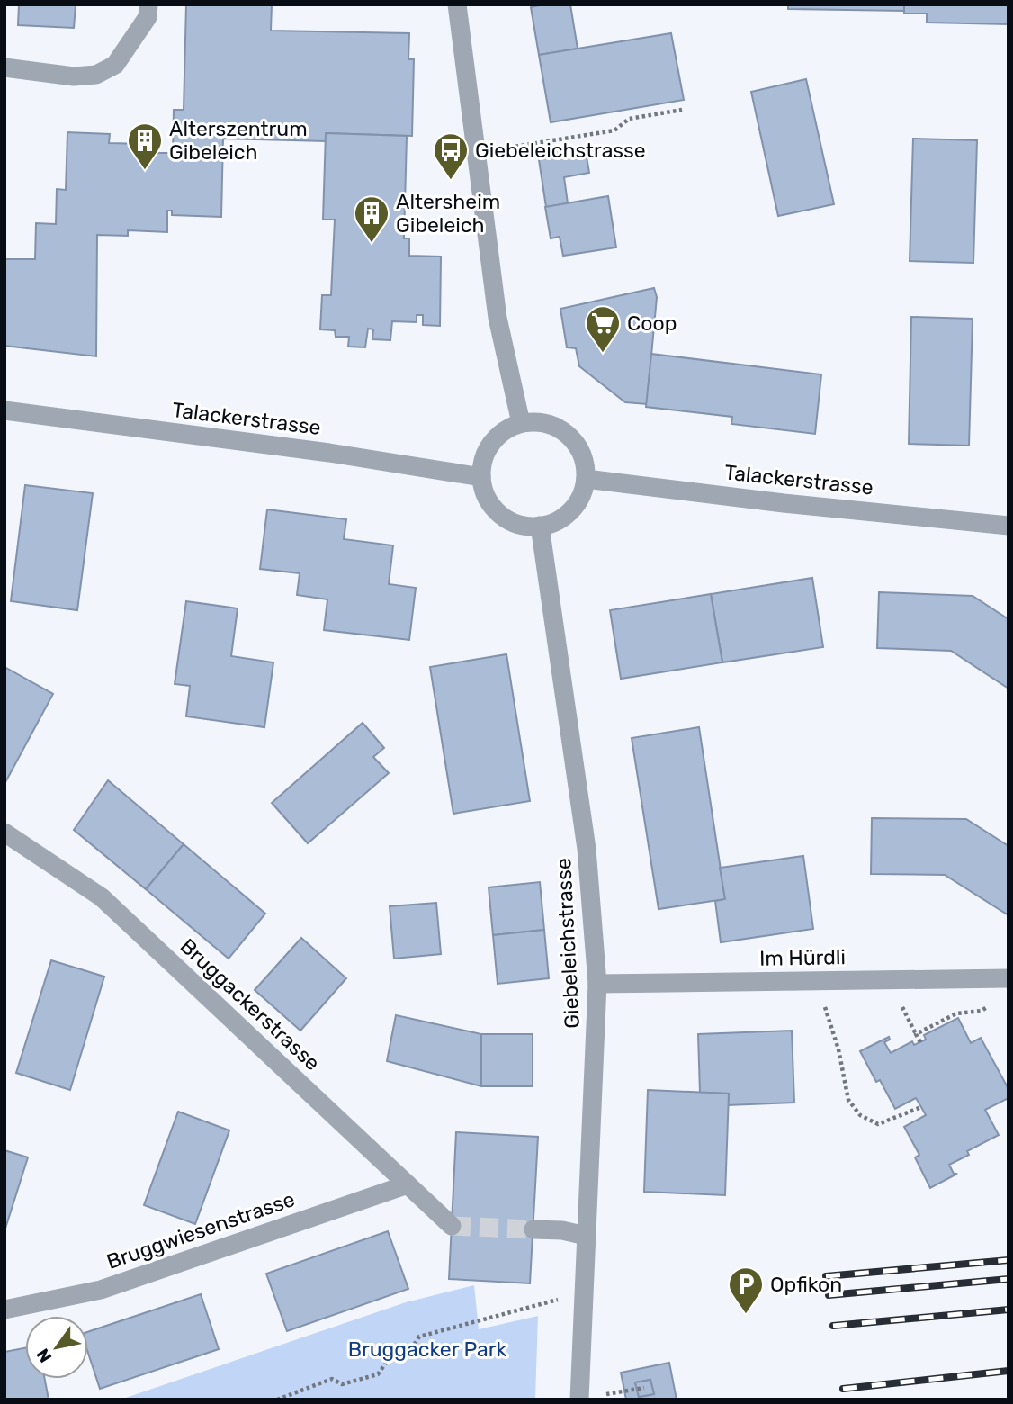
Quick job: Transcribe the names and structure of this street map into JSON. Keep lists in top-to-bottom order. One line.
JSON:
{"streets":{"street":["Talackerstrasse","Giebeleichstrasse","Im Hürdli","Bruggackerstrasse","Bruggwiesenstrasse"]},"crossings":[["Talackerstrasse","Giebeleichstrasse"],["Giebeleichstrasse","Im Hürdli"],["Bruggackerstrasse","Bruggwiesenstrasse"]],"parks":["Bruggacker Park"],"places":{"building":["Alterszentrum Gibeleich","Altersheim Gibeleich"],"bus stop":["Giebeleichstrasse"],"supermarket":["Coop"],"parking":["Opfikon"]},"north":"bottom left"}
